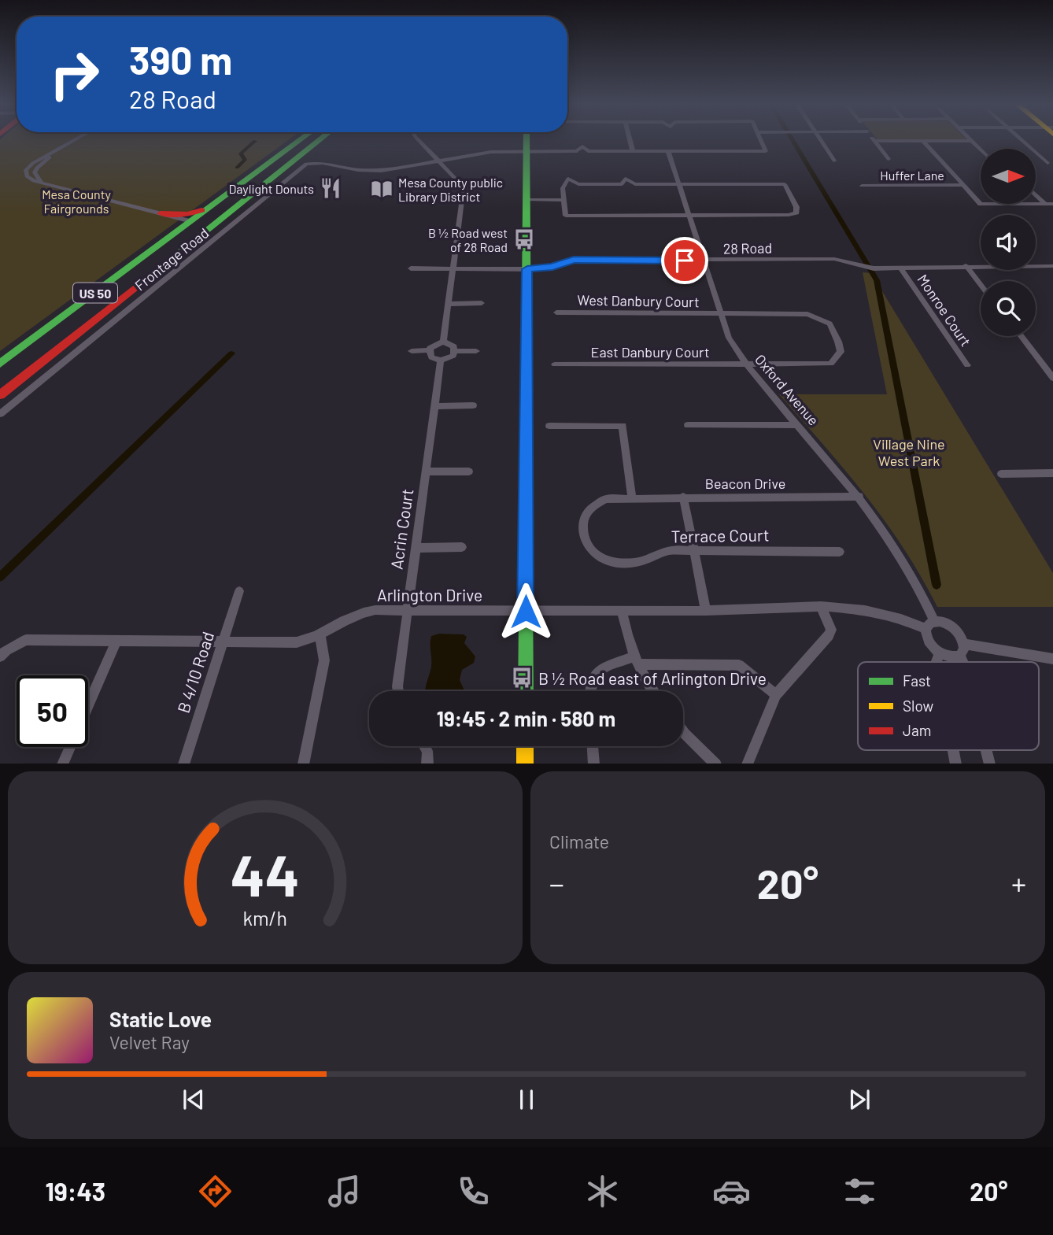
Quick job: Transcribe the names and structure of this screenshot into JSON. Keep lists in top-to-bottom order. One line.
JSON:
{"streets":{"main road":["US 50"],"street":["Huffer Lane","28 Road","Frontage Road","West Danbury Court","Monroe Court","East Danbury Court","Oxford Avenue","Beacon Drive","Acrin Court","Terrace Court","Arlington Drive","B 4/10 Road"]},"crossings":[["28 Road","Monroe Court"],["28 Road","Oxford Avenue"],["West Danbury Court","East Danbury Court"],["West Danbury Court","Oxford Avenue"],["East Danbury Court","Oxford Avenue"],["Oxford Avenue","Beacon Drive"],["Oxford Avenue","Arlington Drive"],["Beacon Drive","Terrace Court"],["Acrin Court","Arlington Drive"],["Arlington Drive","B 4/10 Road"]],"parks":["Mesa County Fairgrounds","Village Nine West Park"],"places":{"restaurant":["Daylight Donuts"],"library":["Mesa County public Library District"],"bus stop":["B ½ Road west of 28 Road","B ½ Road east of Arlington Drive"]},"legend":["Fast","Slow","Jam"],"north":"right","page":{"turn":["390 m","28 Road"],"limit":"50","trip":"19:45 · 2 min · 580 m","tile":"Climate","heat":["−","20°","+"],"song":["Static Love","Velvet Ray"],"tabs":["19:43","20°"],"gauge":["44","km/h"]}}
